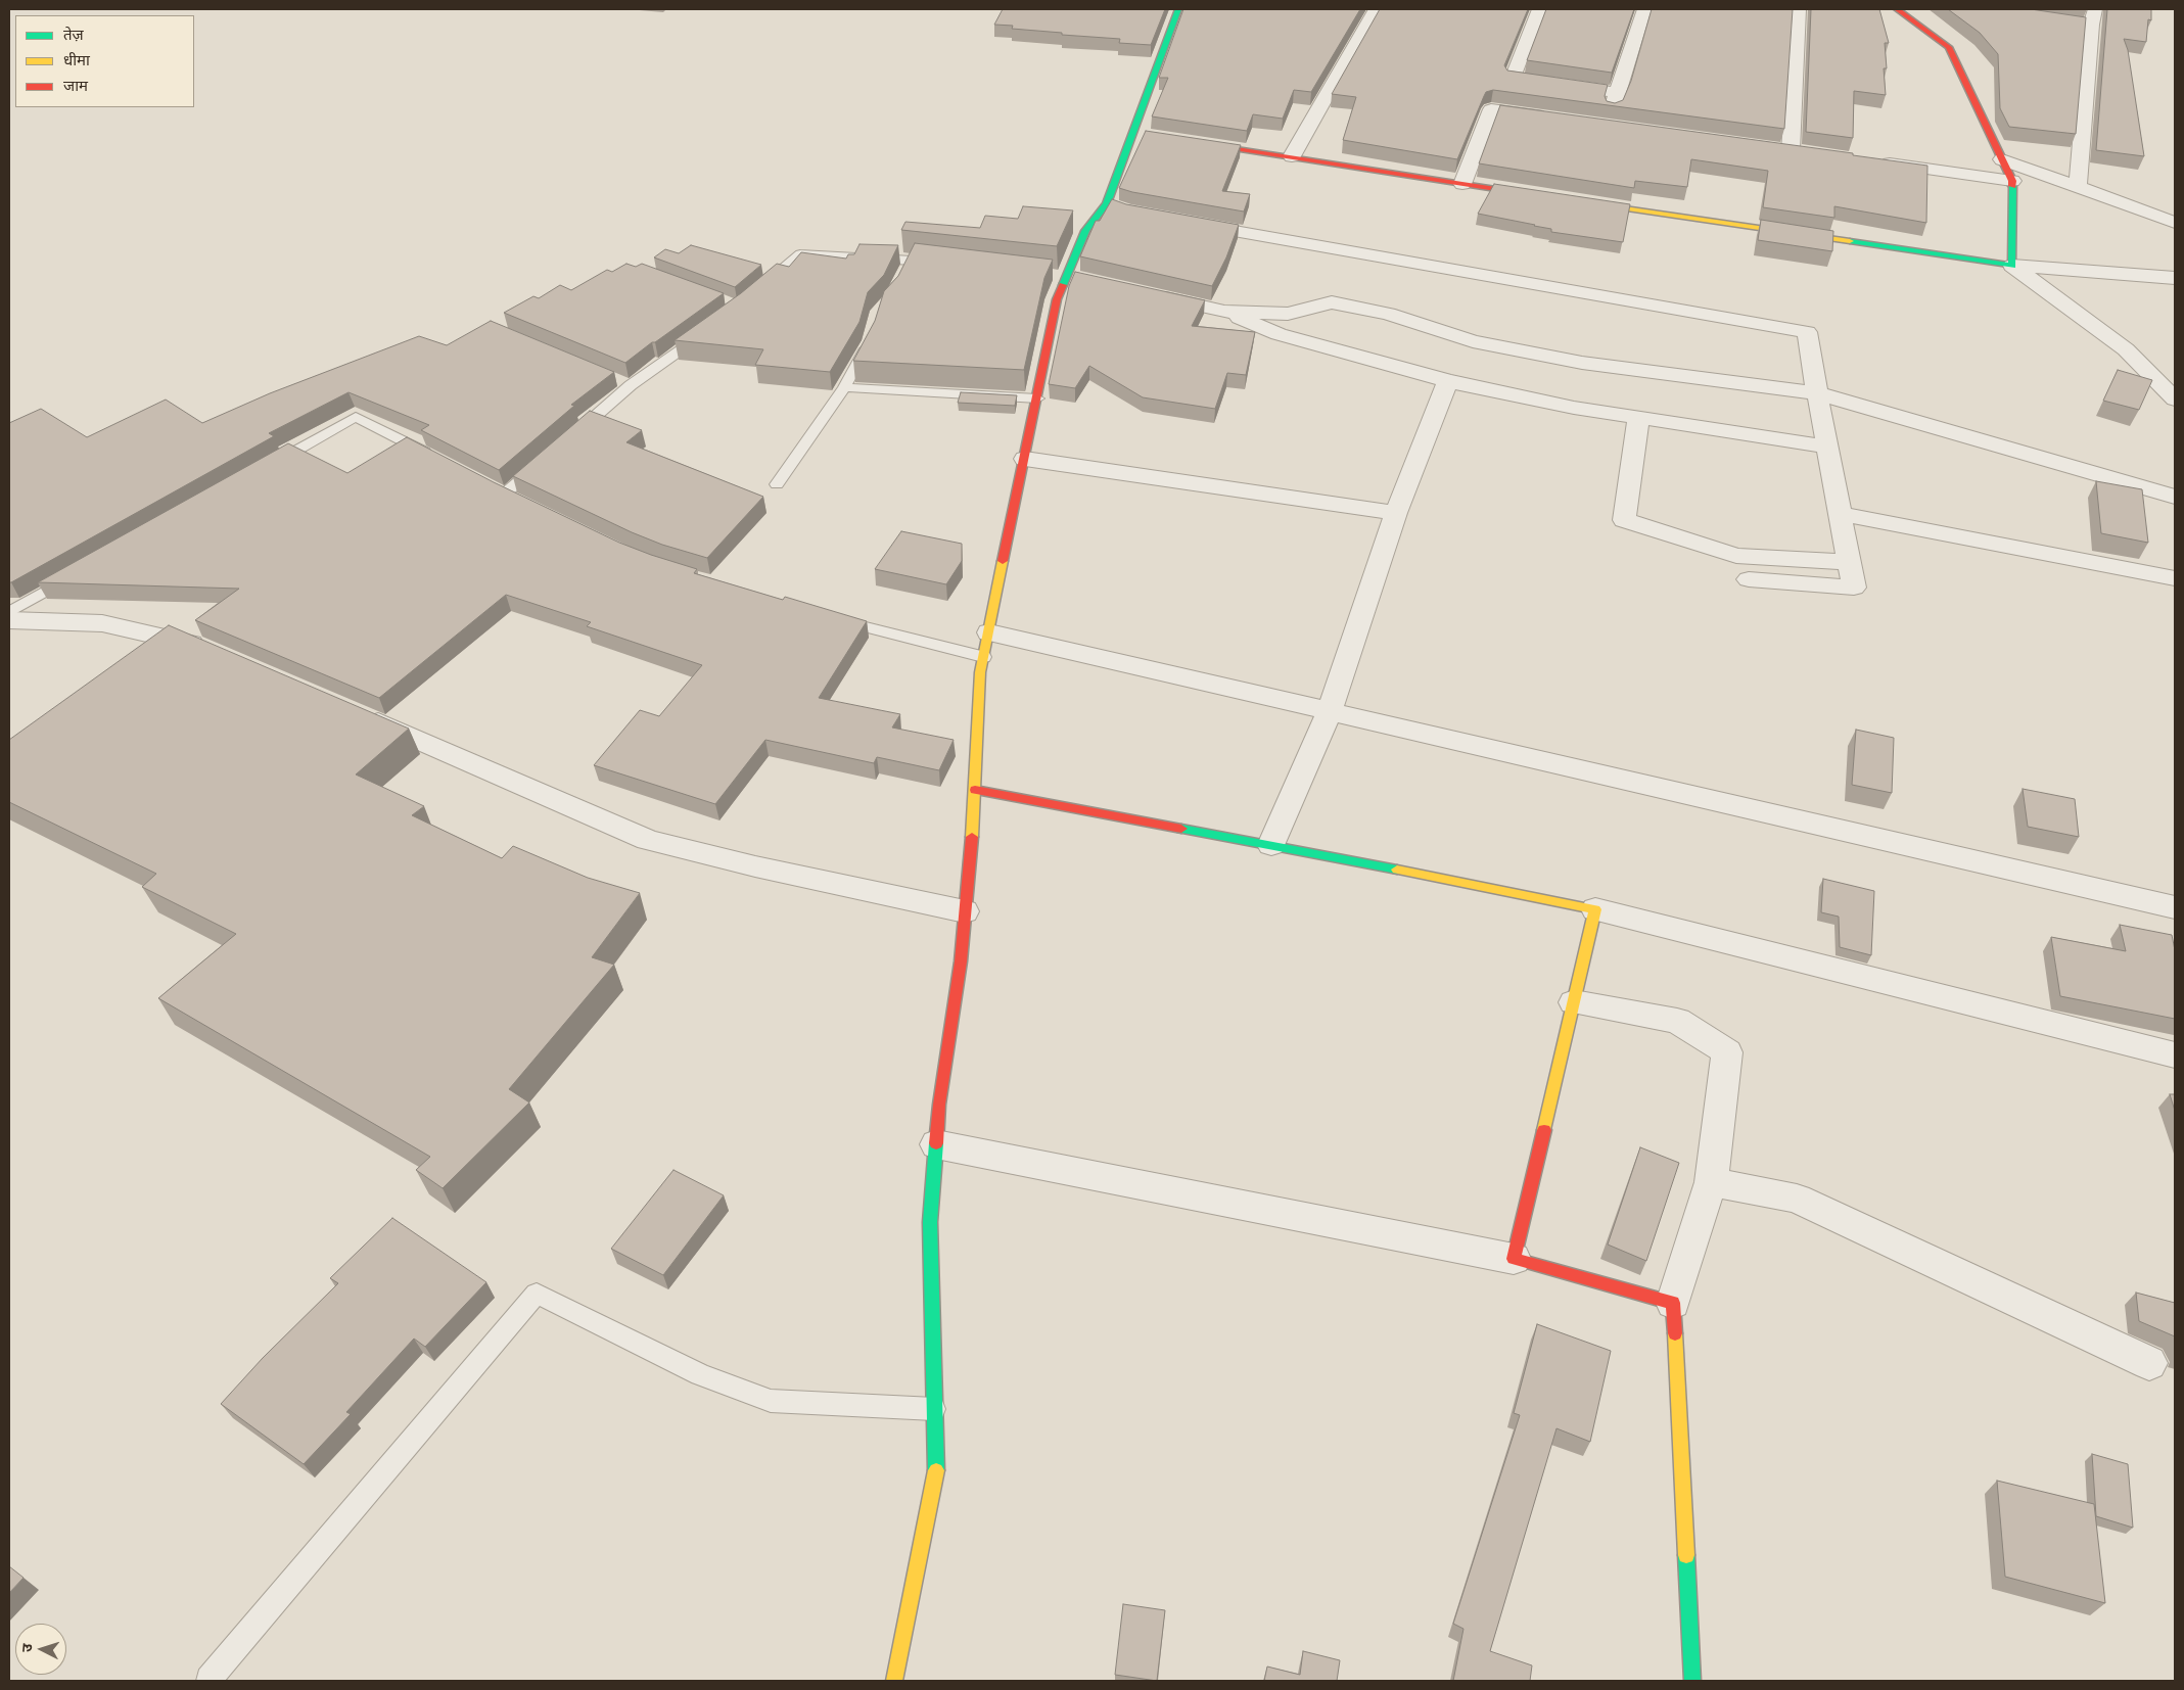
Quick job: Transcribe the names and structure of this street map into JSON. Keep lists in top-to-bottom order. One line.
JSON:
{"legend":["तेज़","धीमा","जाम"],"north":"left"}
